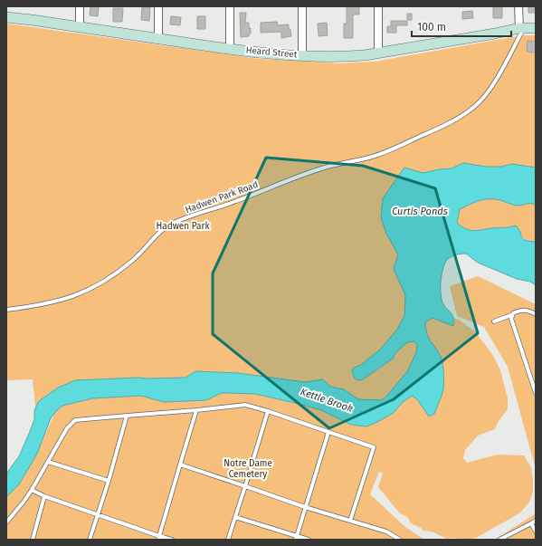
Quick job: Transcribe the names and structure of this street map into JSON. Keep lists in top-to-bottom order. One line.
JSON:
{"streets":{"street":["Heard Street"],"lane":["Hadwen Park Road"]},"crossings":[["Heard Street","Hadwen Park Road"]],"water":["Curtis Ponds","Kettle Brook"],"parks":["Hadwen Park","Notre Dame Cemetery"],"scale_bar":"100 m"}
